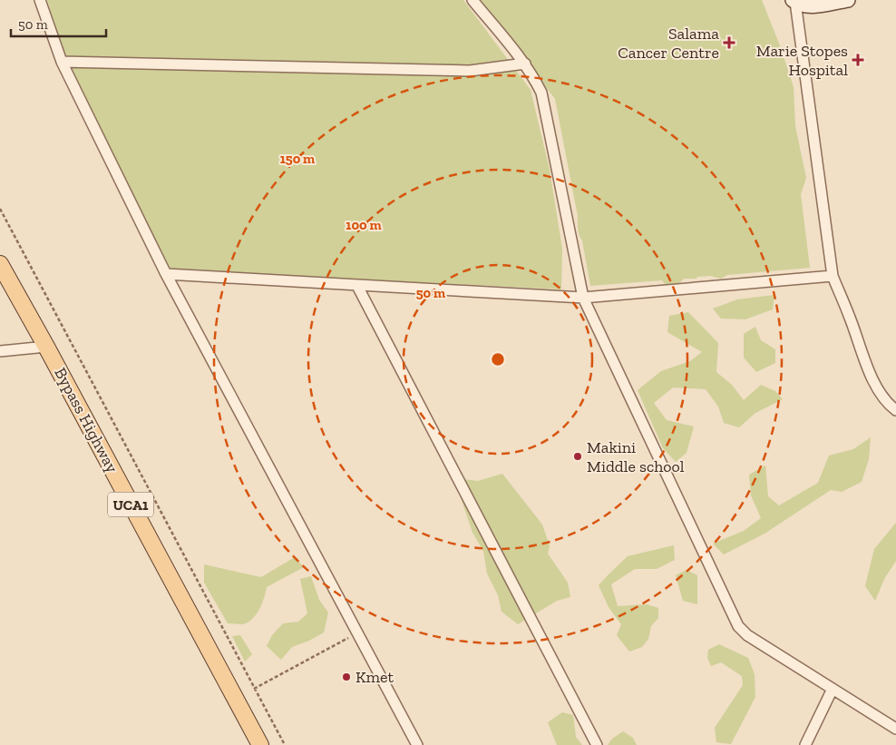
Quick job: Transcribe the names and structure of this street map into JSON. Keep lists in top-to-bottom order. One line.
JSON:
{"streets":{"main road":["Bypass Highway","UCA1"]},"places":{"health":["Salama Cancer Centre","Marie Stopes Hospital"],"other":["Makini Middle school","Kmet"]},"scale_bar":"50 m","rings":["150 m","100 m","50 m"]}
